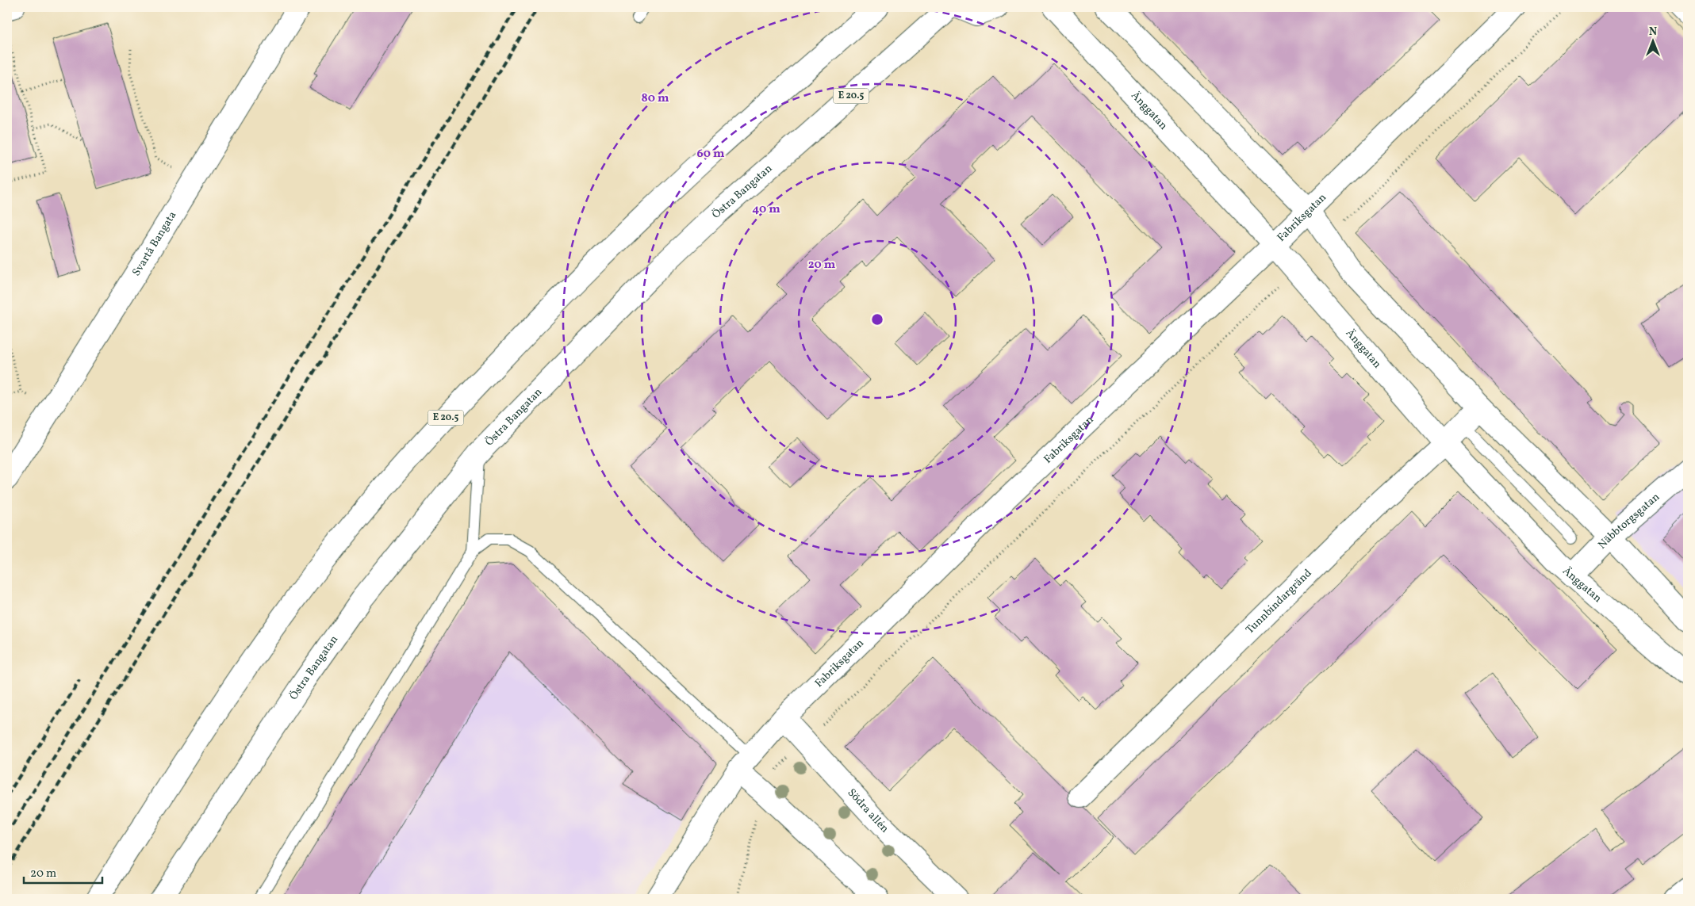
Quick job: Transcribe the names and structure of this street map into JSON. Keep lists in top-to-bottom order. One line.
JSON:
{"streets":{"street":["E 20.5","Änggatan","Östra Bangatan","Fabriksgatan","Svartå Bangata","Näbbtorgsgatan","Tunnbindargränd","Södra allén"]},"crossings":[["Änggatan","Fabriksgatan"],["Änggatan","Näbbtorgsgatan"],["Änggatan","Tunnbindargränd"],["Fabriksgatan","Södra allén"]],"scale_bar":"20 m","north":"top","rings":["80 m","60 m","40 m","20 m"]}
